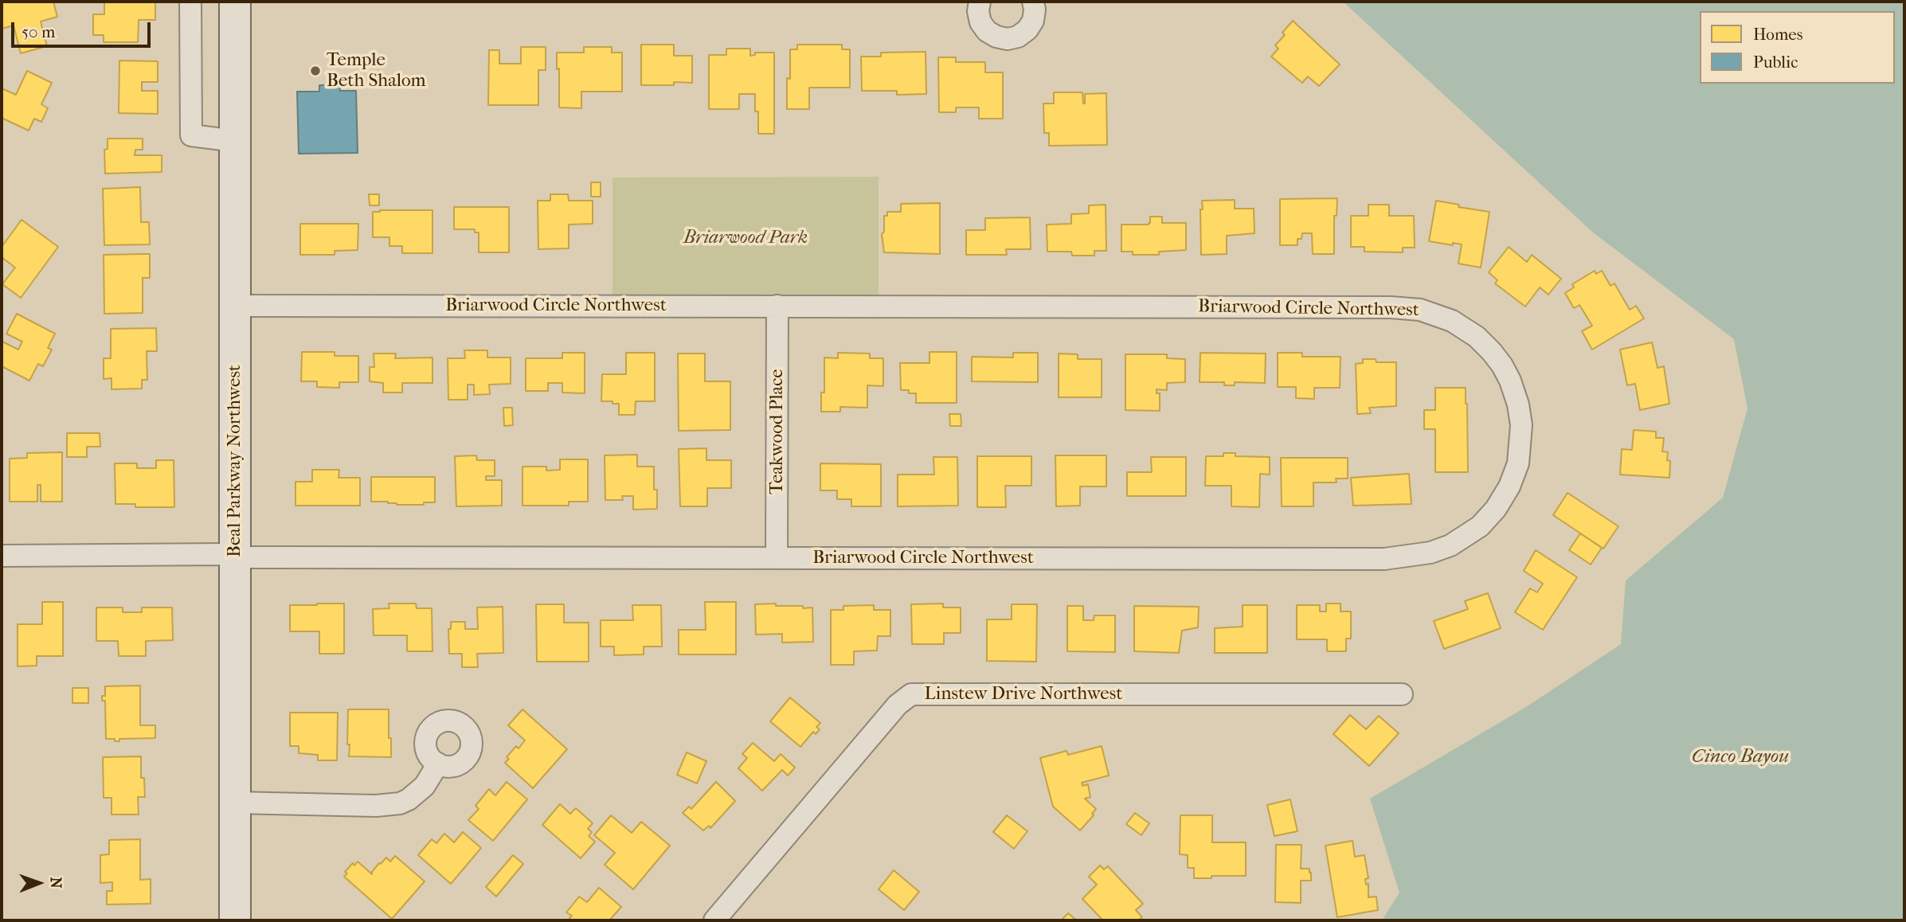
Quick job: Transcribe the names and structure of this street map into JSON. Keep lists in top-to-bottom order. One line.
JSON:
{"streets":{"main road":["Beal Parkway Northwest"],"street":["Briarwood Circle Northwest","Teakwood Place","Linstew Drive Northwest"]},"crossings":[["Briarwood Circle Northwest","Teakwood Place"],["Briarwood Circle Northwest","Beal Parkway Northwest"]],"water":["Cinco Bayou"],"parks":["Briarwood Park"],"places":["Temple Beth Shalom"],"legend":["Homes","Public"],"scale_bar":"50 m","north":"right"}
